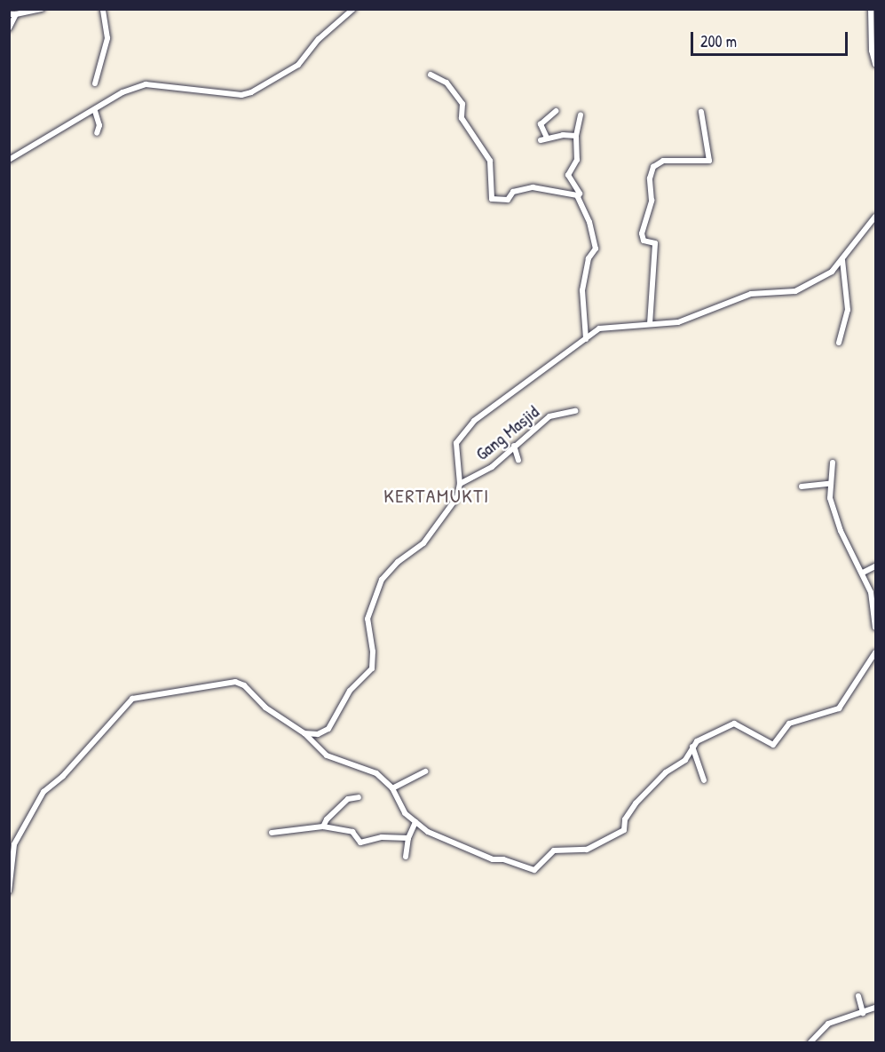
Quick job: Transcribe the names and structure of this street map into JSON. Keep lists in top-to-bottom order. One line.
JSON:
{"streets":{"street":["Gang Masjid"]},"districts":["KERTAMUKTI"],"scale_bar":"200 m"}
